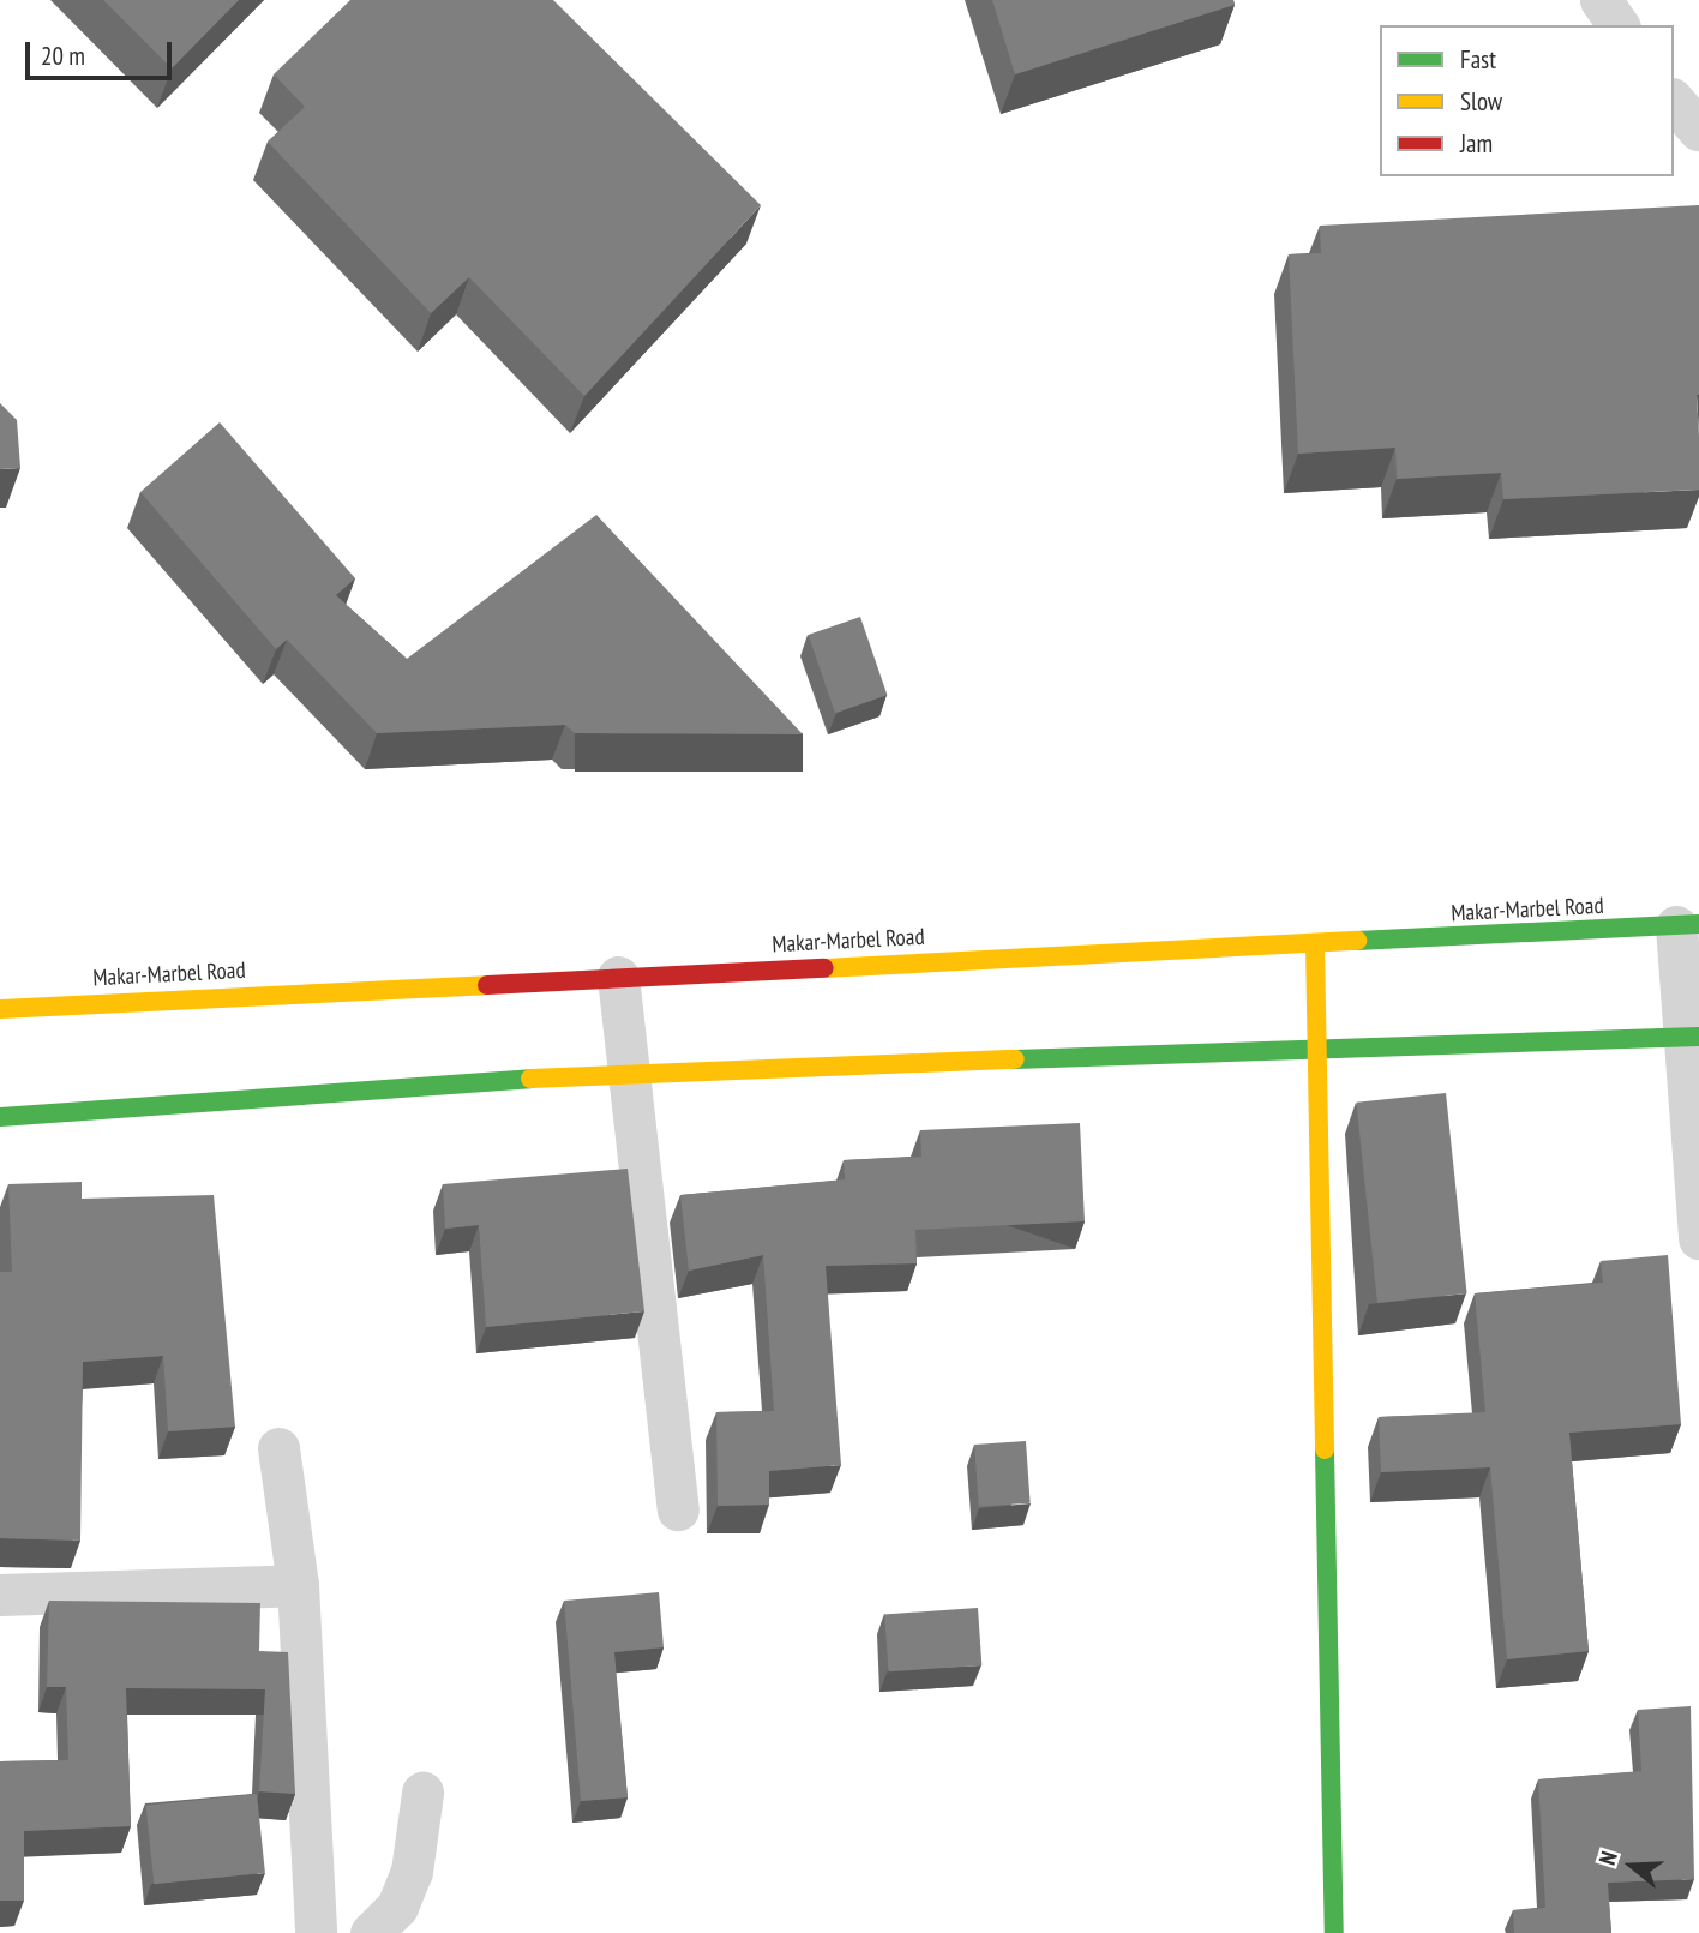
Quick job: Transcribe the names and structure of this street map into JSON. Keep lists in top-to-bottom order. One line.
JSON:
{"streets":{"street":["Makar-Marbel Road"]},"legend":["Fast","Slow","Jam"],"scale_bar":"20 m","north":"left"}
